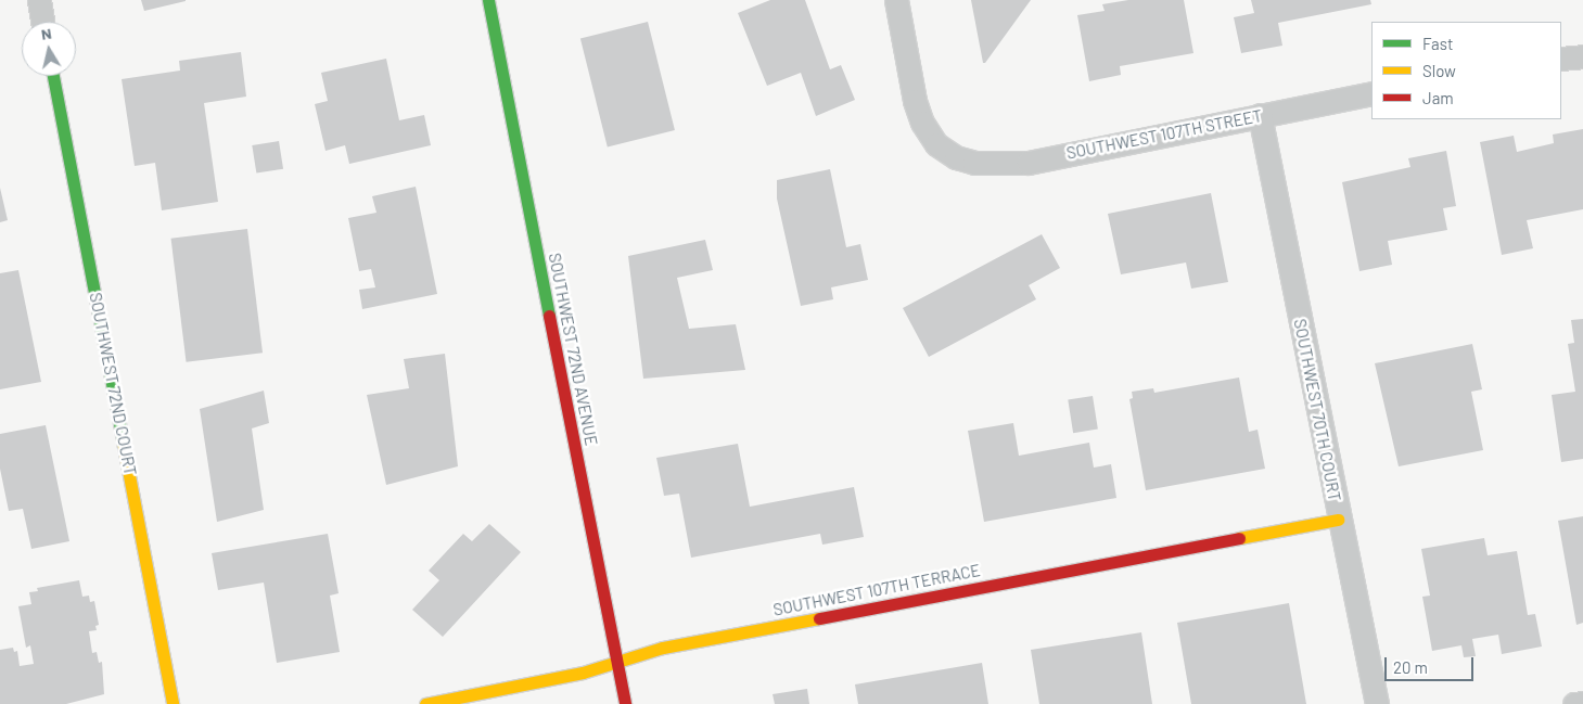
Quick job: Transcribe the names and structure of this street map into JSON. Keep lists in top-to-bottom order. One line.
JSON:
{"streets":{"street":["SOUTHWEST 107TH STREET","SOUTHWEST 72ND AVENUE","SOUTHWEST 72ND COURT","SOUTHWEST 70TH COURT","SOUTHWEST 107TH TERRACE"]},"crossings":[["SOUTHWEST 107TH STREET","SOUTHWEST 70TH COURT"],["SOUTHWEST 72ND AVENUE","SOUTHWEST 107TH TERRACE"],["SOUTHWEST 70TH COURT","SOUTHWEST 107TH TERRACE"]],"legend":["Fast","Slow","Jam"],"scale_bar":"20 m","north":"top"}
